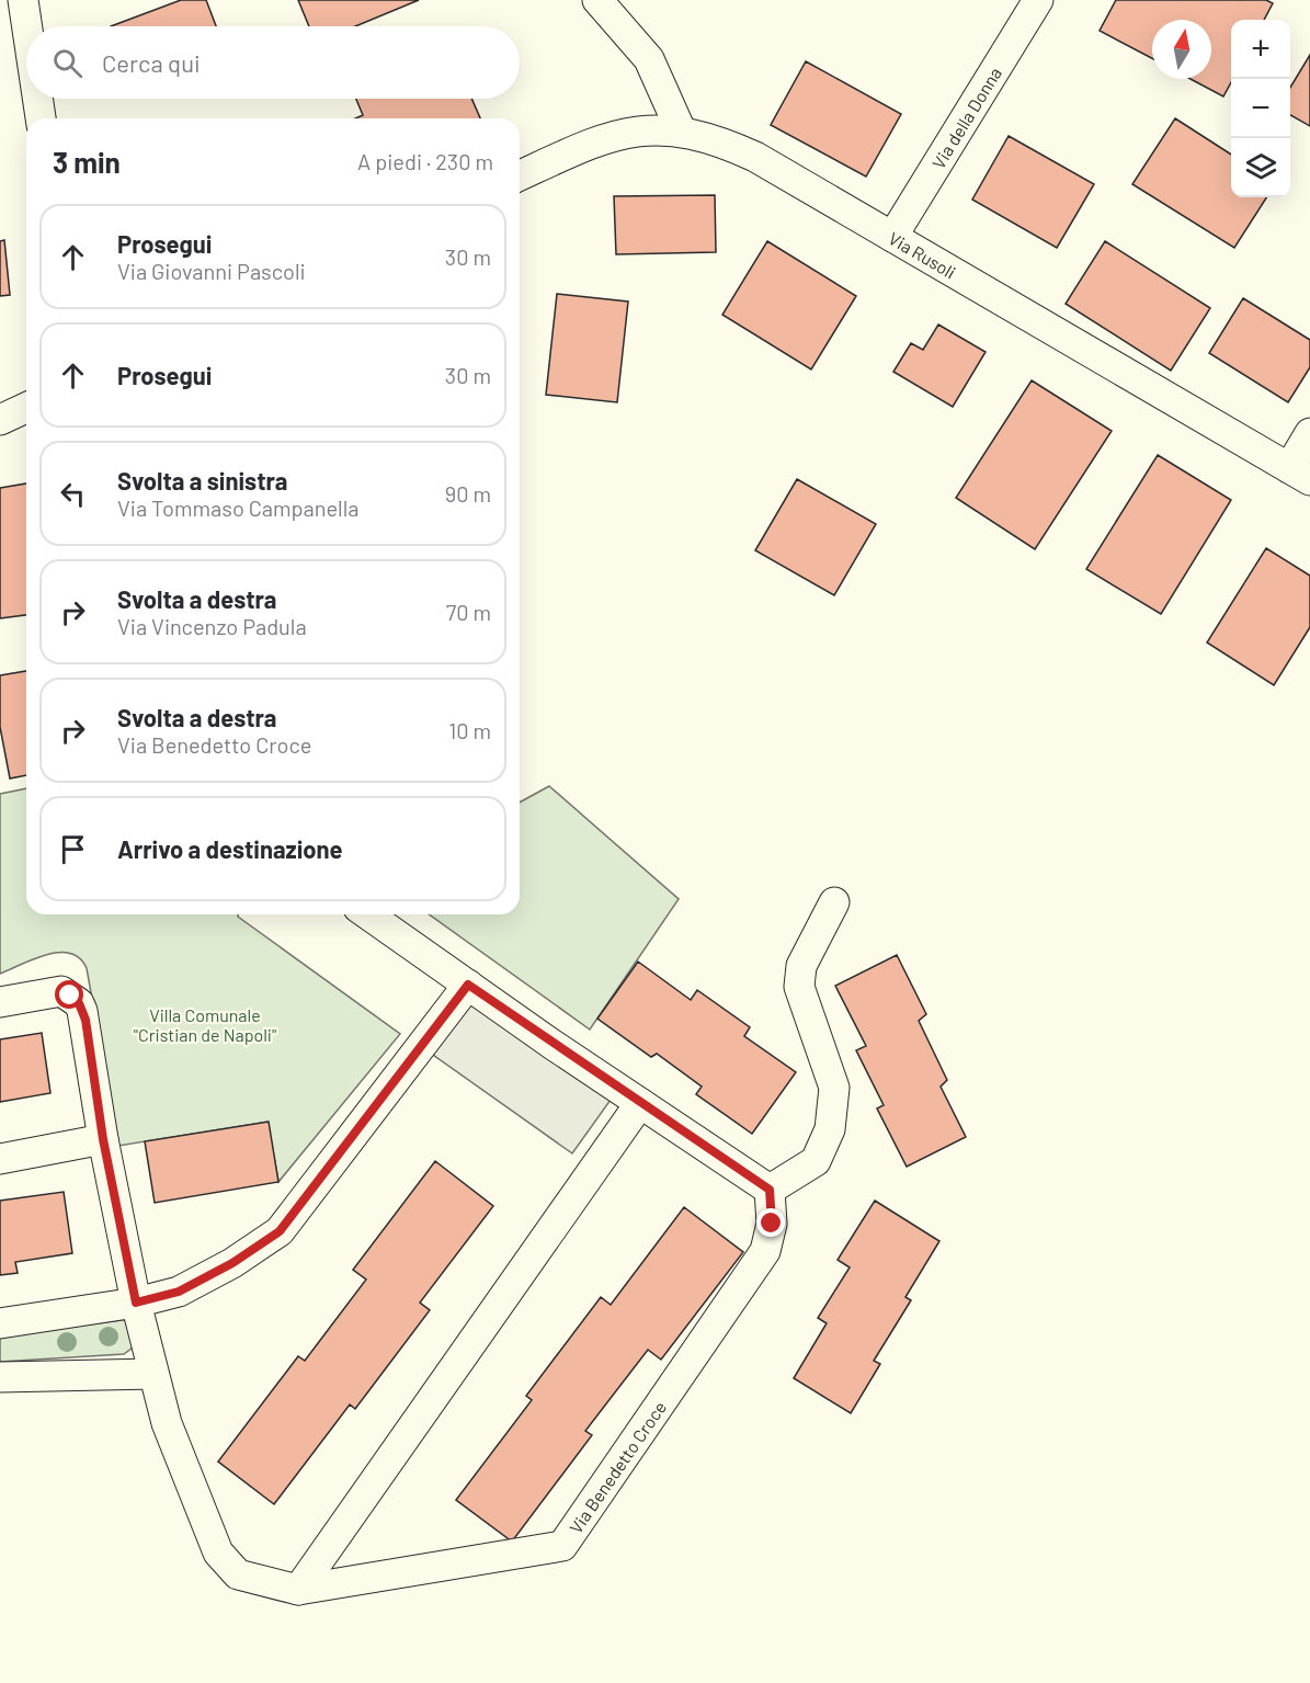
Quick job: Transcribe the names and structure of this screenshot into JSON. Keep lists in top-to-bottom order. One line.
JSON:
{"streets":{"street":["Via della Donna","Via Rusoli","Via Benedetto Croce"]},"crossings":[["Via della Donna","Via Rusoli"]],"parks":["Villa Comunale \"Cristian de Napoli\""],"north":"top","page":{"map_buttons":["+","−"],"search":"Cerca qui","heading":["3 min","A piedi · 230 m"],"list":[["Prosegui","Via Giovanni Pascoli","30 m"],["Prosegui","30 m"],["Svolta a sinistra","Via Tommaso Campanella","90 m"],["Svolta a destra","Via Vincenzo Padula","70 m"],["Svolta a destra","Via Benedetto Croce","10 m"],"Arrivo a destinazione"]}}
